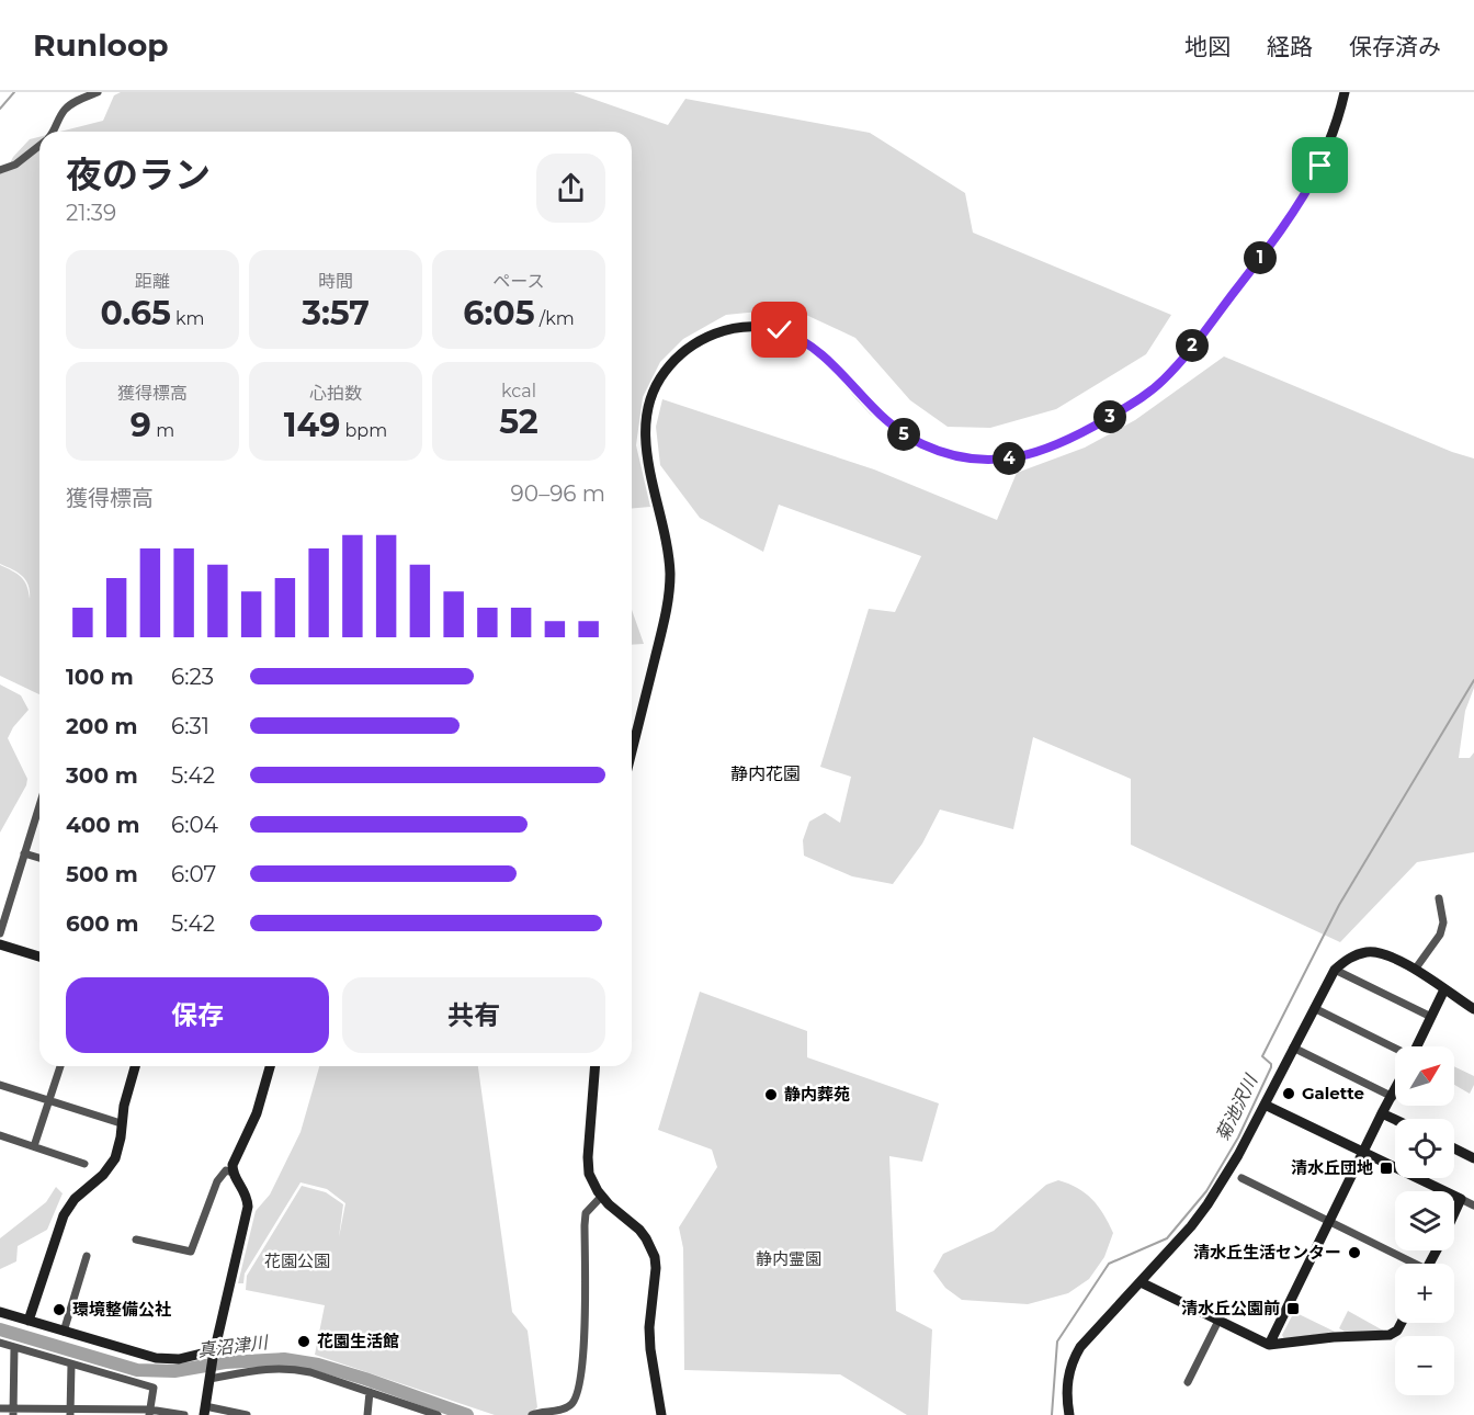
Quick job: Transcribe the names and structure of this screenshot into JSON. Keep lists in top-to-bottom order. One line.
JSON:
{"districts":["静内花園"],"water":["菊池沢川","真沼津川"],"parks":["静内霊園","花園公園"],"places":{"other":["Galette","静内葬苑","清水丘生活センター","環境整備公社","花園生活館"],"transit":["清水丘団地","清水丘公園前"]},"north":"top right","page":{"header":"Runloop","nav":["地図","経路","保存済み"],"heading":["夜のラン","21:39"],"pins":["1","2","3","5","4"],"stats":[["距離","0.65 km"],["時間","3:57"],["ペース","6:05 /km"],["獲得標高","9 m"],["心拍数","149 bpm"],["kcal","52"]],"chart":["獲得標高","90–96 m"],"list":[{"name":"100 m","note":"6:23"},{"name":"200 m","note":"6:31"},{"name":"300 m","note":"5:42"},{"name":"400 m","note":"6:04"},{"name":"500 m","note":"6:07"},{"name":"600 m","note":"5:42"}],"buttons":["保存","共有"],"map_buttons":["+","−"]}}
